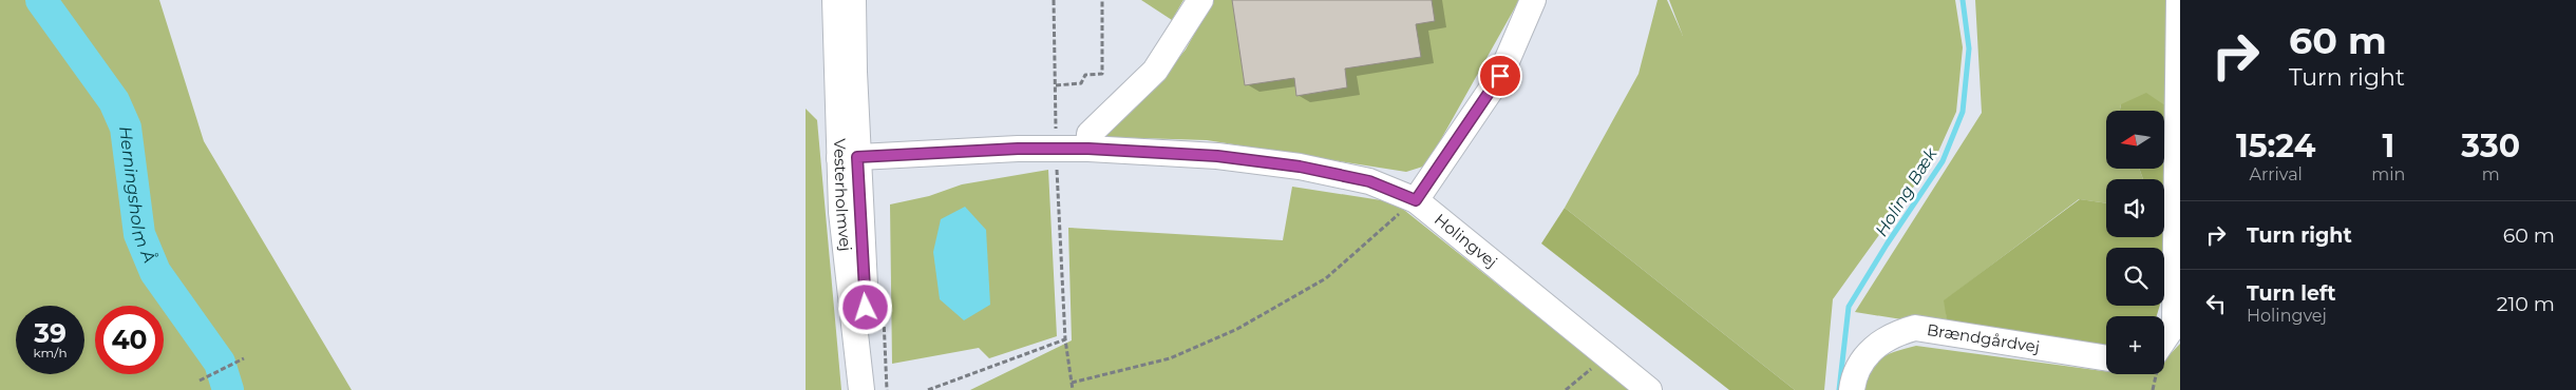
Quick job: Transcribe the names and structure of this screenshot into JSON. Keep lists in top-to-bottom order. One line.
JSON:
{"streets":{"street":["Vesterholmvej","Holingvej","Brændgårdvej"]},"crossings":[["Vesterholmvej","Holingvej"]],"water":["Holing Bæk","Herningsholm Å"],"north":"left","page":{"turn":["60 m","Turn right"],"map_buttons":"+","eta":["15:24","Arrival","1","min","330","m"],"list":[{"name":"Turn right","value":"60 m"},{"name":"Turn left","note":"Holingvej","value":"210 m"}],"speed":"39 km/h","limit":"40"}}
